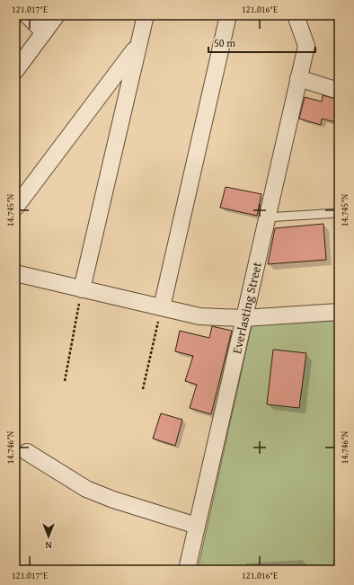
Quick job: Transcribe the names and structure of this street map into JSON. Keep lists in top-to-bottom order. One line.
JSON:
{"streets":{"street":["Everlasting Street"]},"scale_bar":"50 m","north":"bottom","coordinates":["121.017°E","121.016°E","14.745°N","14.746°N"]}
